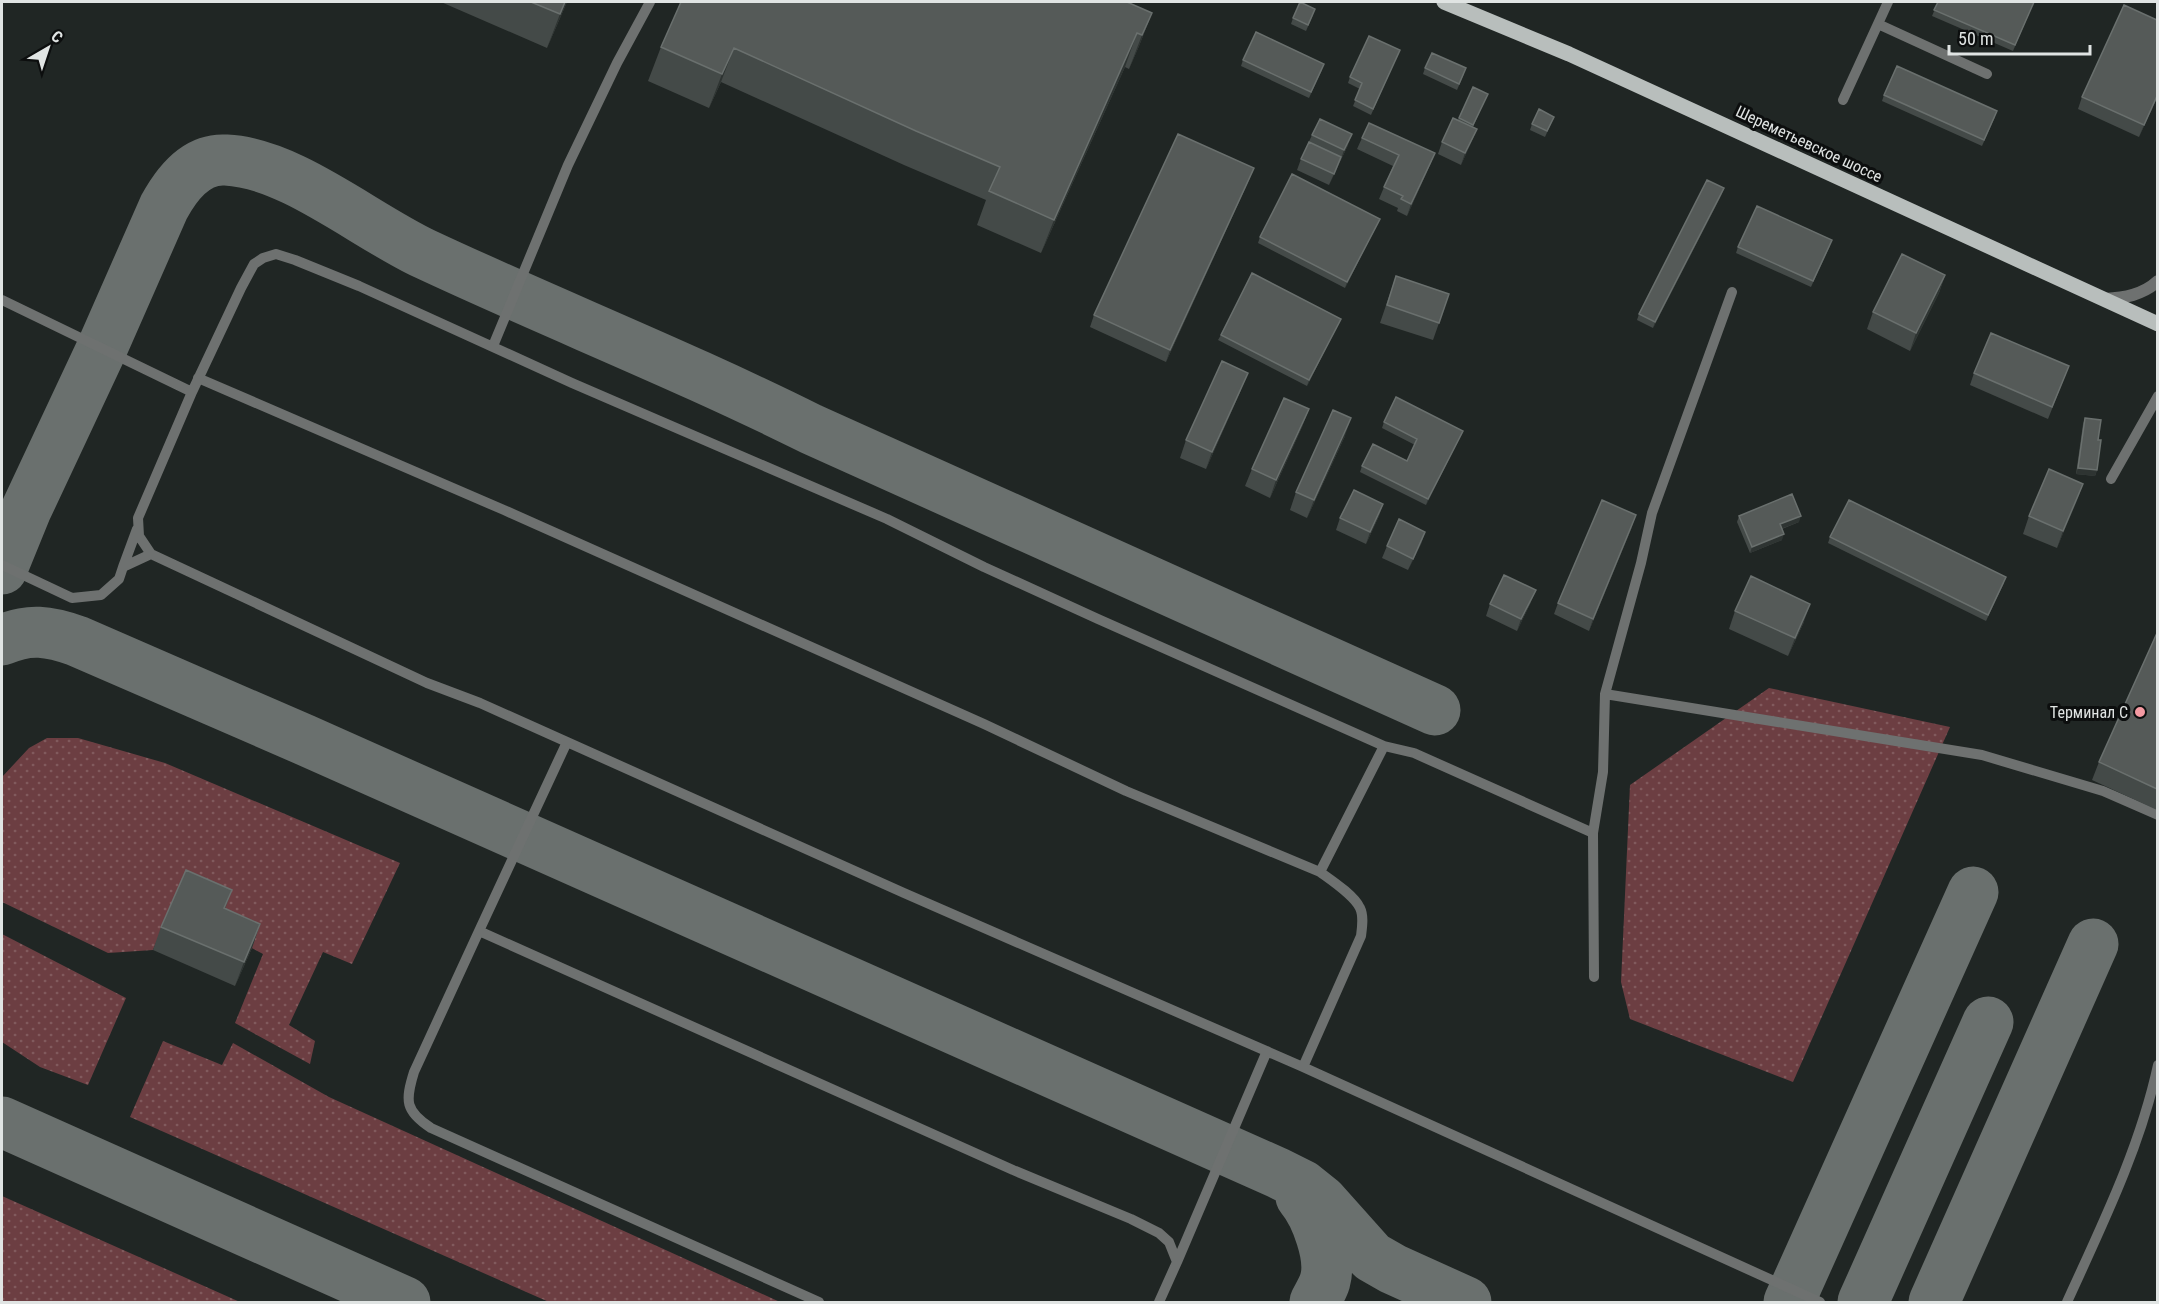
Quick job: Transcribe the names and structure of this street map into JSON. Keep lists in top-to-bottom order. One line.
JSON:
{"streets":{"main road":["Шереметьевское шоссе"]},"places":["Терминал C"],"scale_bar":"50 m","north":"top right"}
